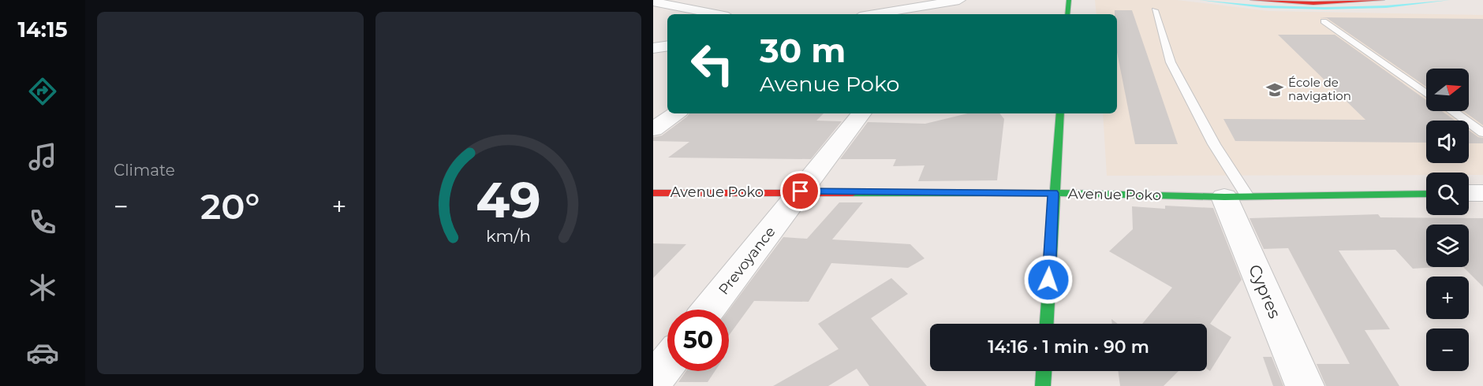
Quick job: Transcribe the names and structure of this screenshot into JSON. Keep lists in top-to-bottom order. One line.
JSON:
{"streets":{"street":["Avenue Poko","Prevoyance","Cypres"]},"crossings":[["Avenue Poko","Prevoyance"],["Avenue Poko","Cypres"]],"places":{"school or university":["École de navigation"]},"north":"right","page":{"tabs":"14:15","tile":"Climate","turn":["30 m","Avenue Poko"],"map_buttons":["+","−"],"heat":["−","20°","+"],"limit":"50","trip":"14:16 · 1 min · 90 m","gauge":["49","km/h"]}}
